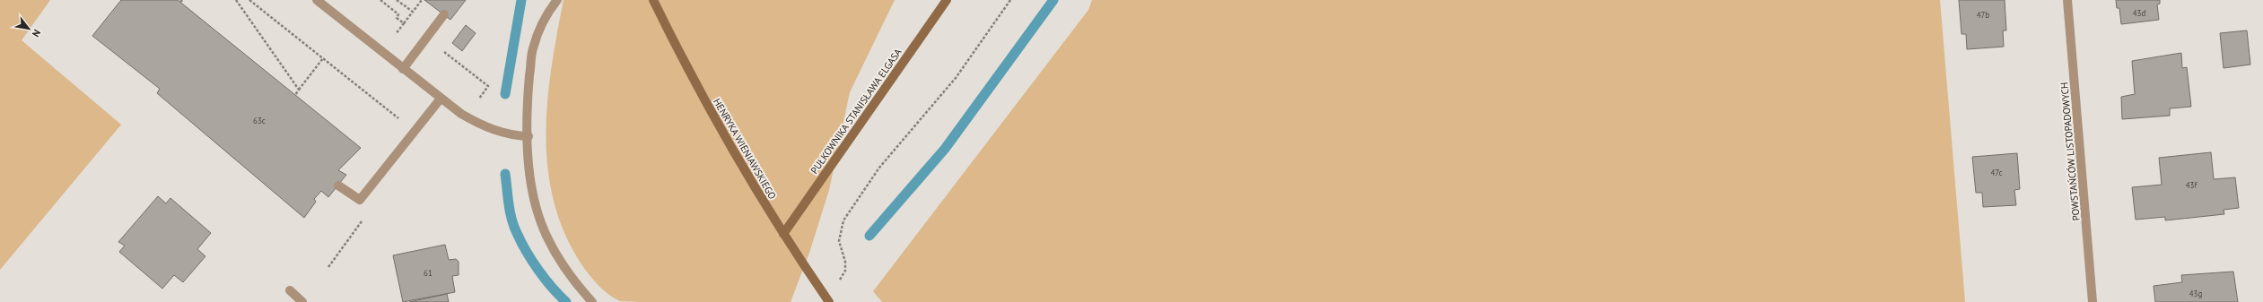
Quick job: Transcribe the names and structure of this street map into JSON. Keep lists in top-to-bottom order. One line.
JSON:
{"streets":{"street":["PUŁKOWNIKA STANISŁAWA ELGASA","HENRYKA WIENIAWSKIEGO","POWSTAŃCÓW LISTOPADOWYCH"]},"crossings":[["PUŁKOWNIKA STANISŁAWA ELGASA","HENRYKA WIENIAWSKIEGO"]],"house_numbers":["43d","47b","63c","47c","43f","61","43g"],"north":"bottom right"}
